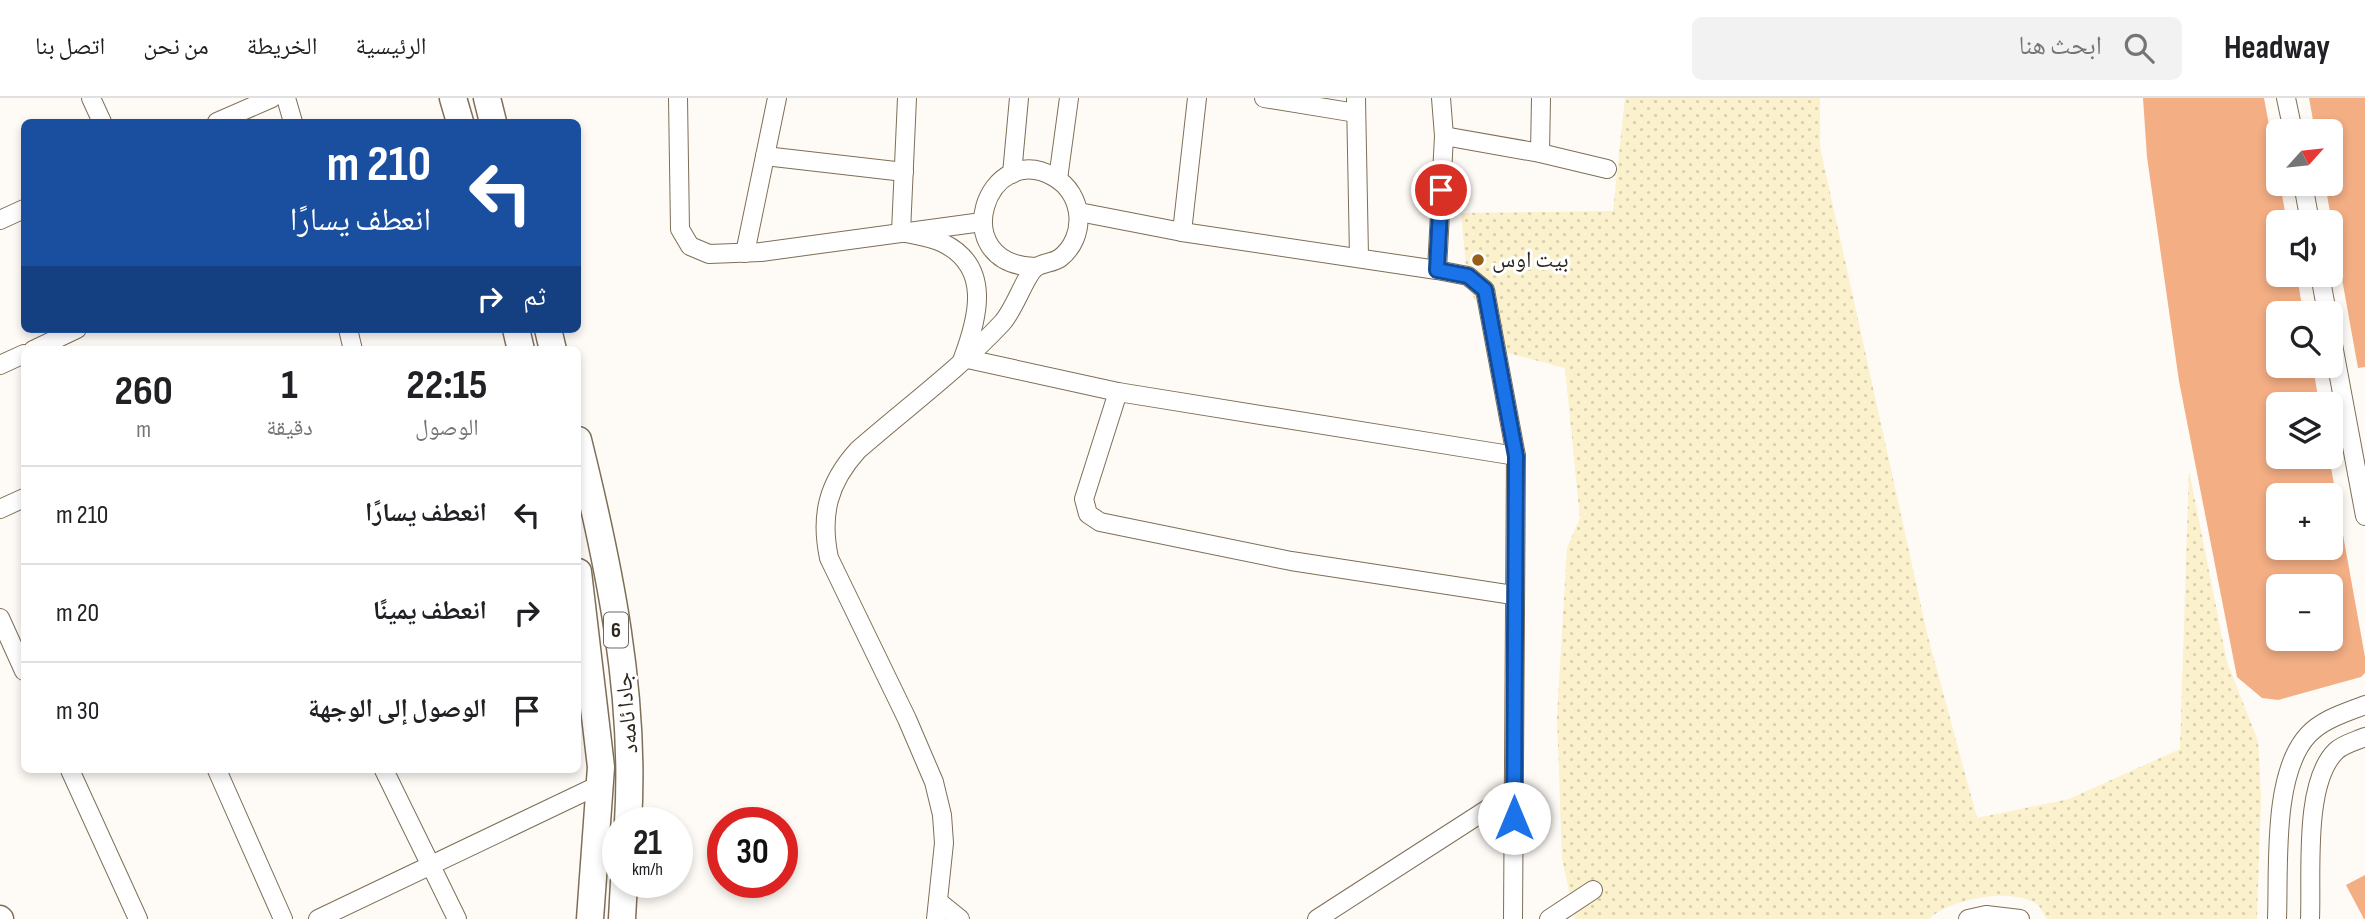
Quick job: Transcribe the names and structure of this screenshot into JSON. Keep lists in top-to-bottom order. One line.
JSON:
{"streets":{"main road":["6","جادا ئامەد"]},"places":["بيت اوس"],"north":"top right","page":{"header":"Headway","search":"ابحث هنا","nav":["الرئيسية","الخريطة","من نحن","اتصل بنا"],"map_buttons":["+","−"],"turn":["210 m","انعطف يسارًا"],"then":"ثم","eta":["22:15","الوصول","1","دقيقة","260","m"],"list":[{"name":"انعطف يسارًا","value":"210 m"},{"name":"انعطف يمينًا","value":"20 m"},{"name":"الوصول إلى الوجهة","value":"30 m"}],"speed":"21 km/h","limit":"30"}}
